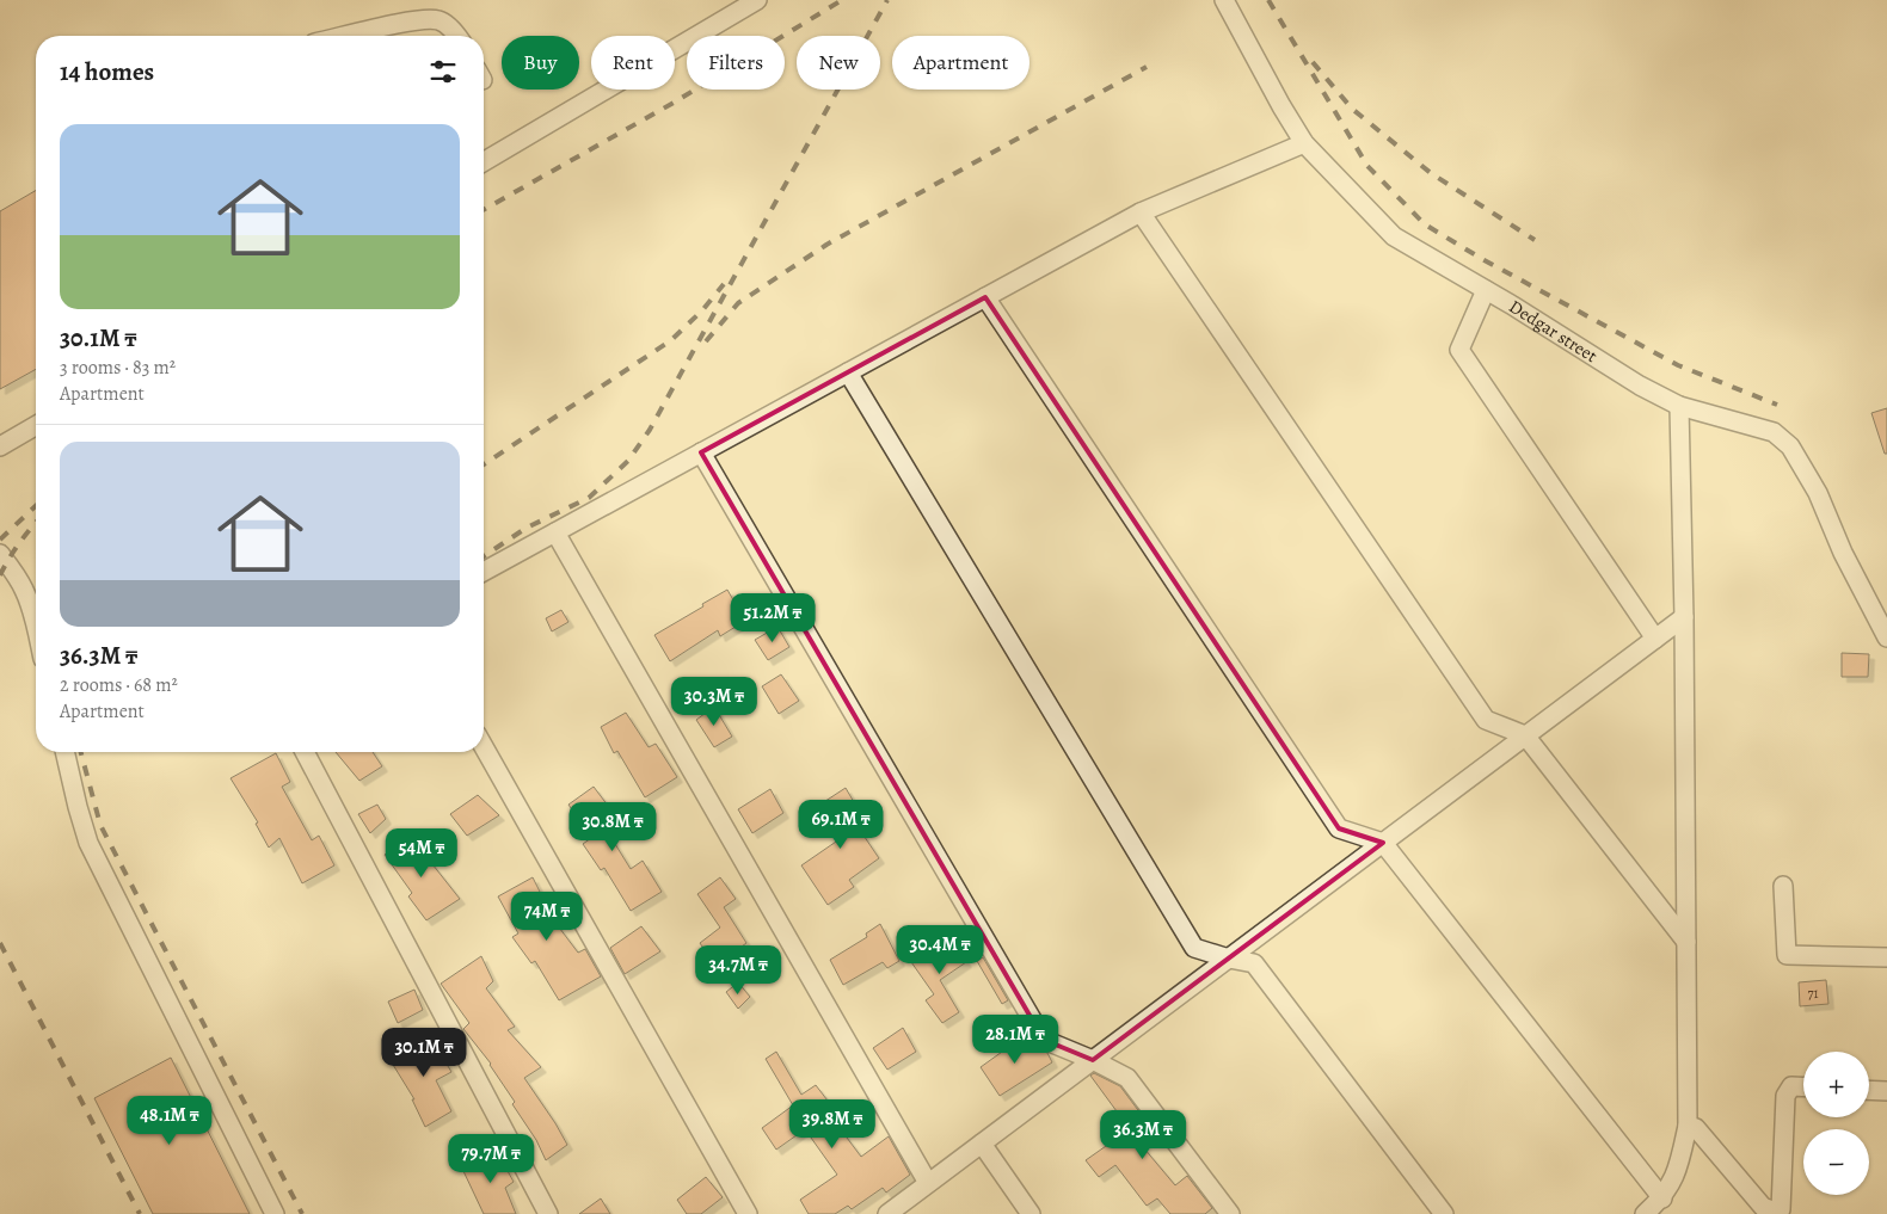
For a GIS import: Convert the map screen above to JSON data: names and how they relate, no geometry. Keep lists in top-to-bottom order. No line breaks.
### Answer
{"streets":{"street":["Dedgar street"]},"house_numbers":["71"],"page":{"chip":["Buy","Rent","Filters","New","Apartment"],"heading":"14 homes","list":[{"name":"30.1M ₸","note":"3 rooms · 83 m² · Apartment"},{"name":"36.3M ₸","note":"2 rooms · 68 m² · Apartment"}],"price":["51.2M ₸","30.3M ₸","69.1M ₸","30.8M ₸","54M ₸","74M ₸","30.4M ₸","34.7M ₸","28.1M ₸","30.1M ₸","48.1M ₸","39.8M ₸","36.3M ₸","79.7M ₸"],"map_buttons":["+","−"]}}
